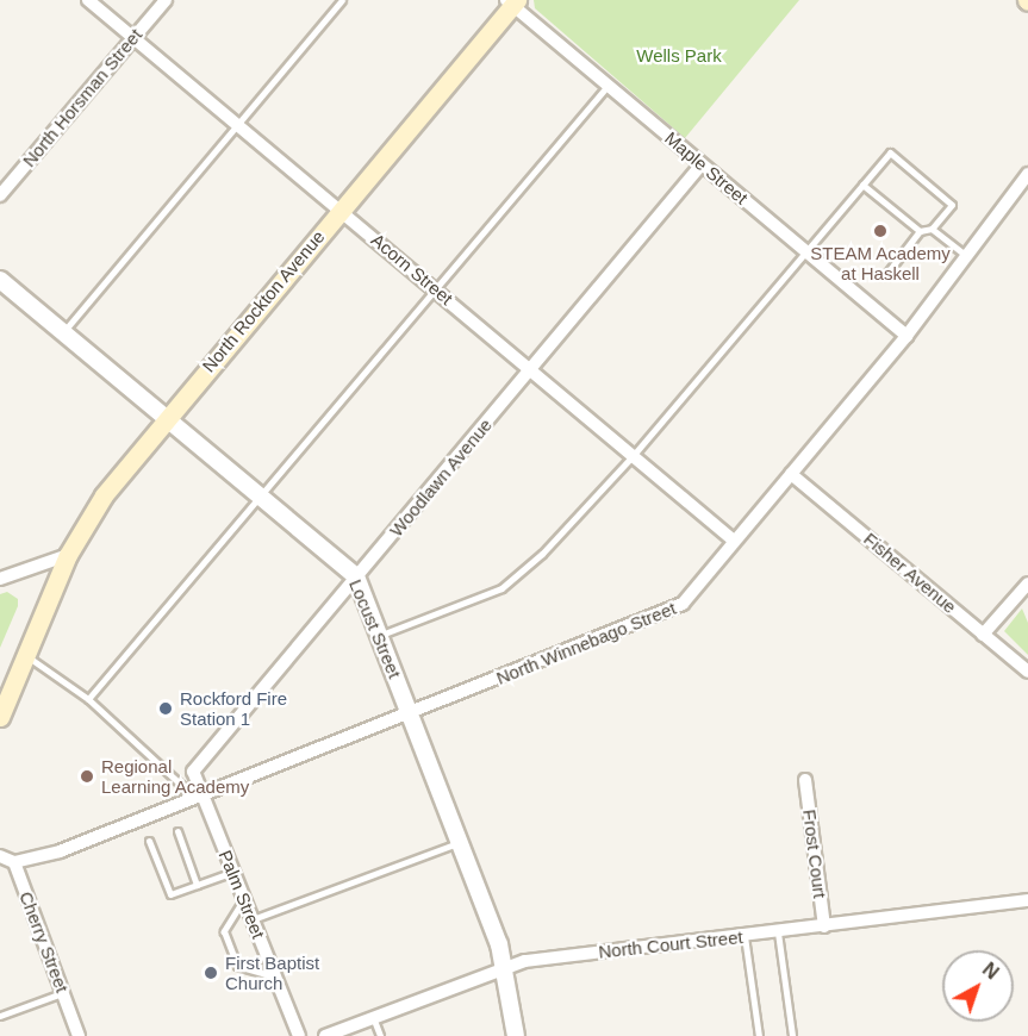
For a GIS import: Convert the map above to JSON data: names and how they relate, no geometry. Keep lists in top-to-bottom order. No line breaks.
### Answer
{"streets":{"main road":["North Rockton Avenue"],"street":["North Horsman Street","Maple Street","Acorn Street","Woodlawn Avenue","Fisher Avenue","Locust Street","North Winnebago Street","Frost Court","Palm Street","Cherry Street","North Court Street"]},"crossings":[["North Horsman Street","Acorn Street"],["Maple Street","North Rockton Avenue"],["Maple Street","Woodlawn Avenue"],["Maple Street","North Winnebago Street"],["Acorn Street","North Rockton Avenue"],["Acorn Street","Woodlawn Avenue"],["Acorn Street","North Winnebago Street"],["North Rockton Avenue","Locust Street"],["Woodlawn Avenue","Locust Street"],["Woodlawn Avenue","North Winnebago Street"],["Woodlawn Avenue","Palm Street"],["Fisher Avenue","North Winnebago Street"],["Locust Street","North Winnebago Street"],["Locust Street","North Court Street"],["North Winnebago Street","Palm Street"],["North Winnebago Street","Cherry Street"],["Frost Court","North Court Street"]],"parks":["Wells Park"],"places":["STEAM Academy at Haskell","Rockford Fire Station 1","Regional Learning Academy","First Baptist Church"],"north":"top right"}
